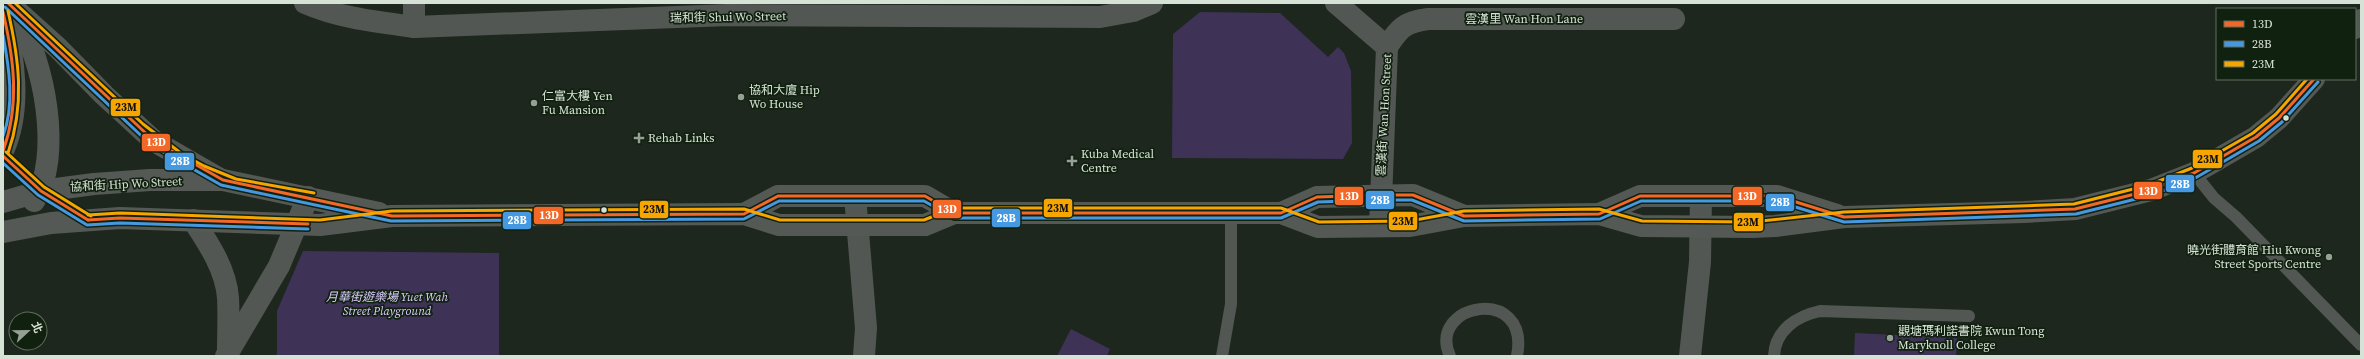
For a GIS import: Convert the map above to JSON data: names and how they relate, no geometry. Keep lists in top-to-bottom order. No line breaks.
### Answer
{"streets":{"main road":["協和街 Hip Wo Street"],"street":["瑞和街 Shui Wo Street","雲漢里 Wan Hon Lane","雲漢街 Wan Hon Street"]},"crossings":[["雲漢里 Wan Hon Lane","雲漢街 Wan Hon Street"],["雲漢街 Wan Hon Street","協和街 Hip Wo Street"]],"parks":["月華街遊樂場 Yuet Wah Street Playground"],"places":{"other":["協和大廈 Hip Wo House","仁富大樓 Yen Fu Mansion","曉光街體育館 Hiu Kwong Street Sports Centre","觀塘瑪利諾書院 Kwun Tong Maryknoll College"],"health":["Rehab Links","Kuba Medical Centre"]},"lines":["transit line 13D","transit line 23M","transit line 28B"],"legend":["13D","28B","23M"],"north":"right"}
